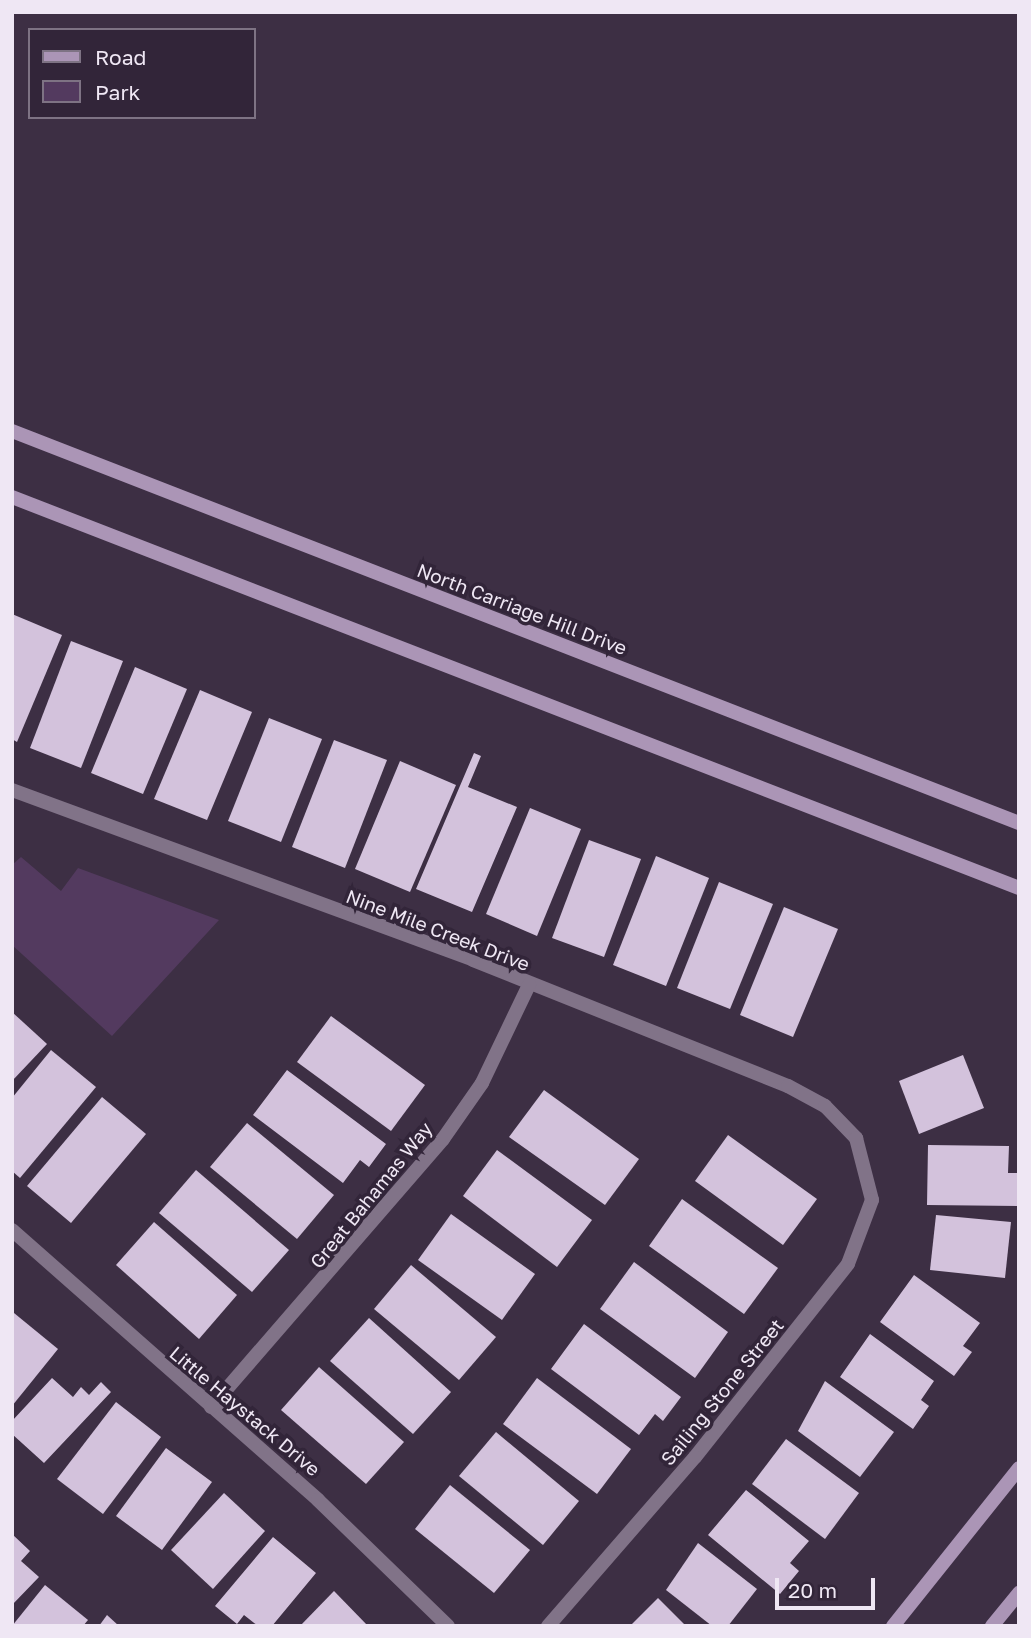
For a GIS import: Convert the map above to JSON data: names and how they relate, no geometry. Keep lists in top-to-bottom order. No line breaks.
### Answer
{"streets":{"street":["North Carriage Hill Drive","Nine Mile Creek Drive","Great Bahamas Way","Sailing Stone Street","Little Haystack Drive"]},"crossings":[["Nine Mile Creek Drive","Great Bahamas Way"],["Nine Mile Creek Drive","Sailing Stone Street"],["Great Bahamas Way","Little Haystack Drive"]],"legend":["Road","Park"],"scale_bar":"20 m"}
